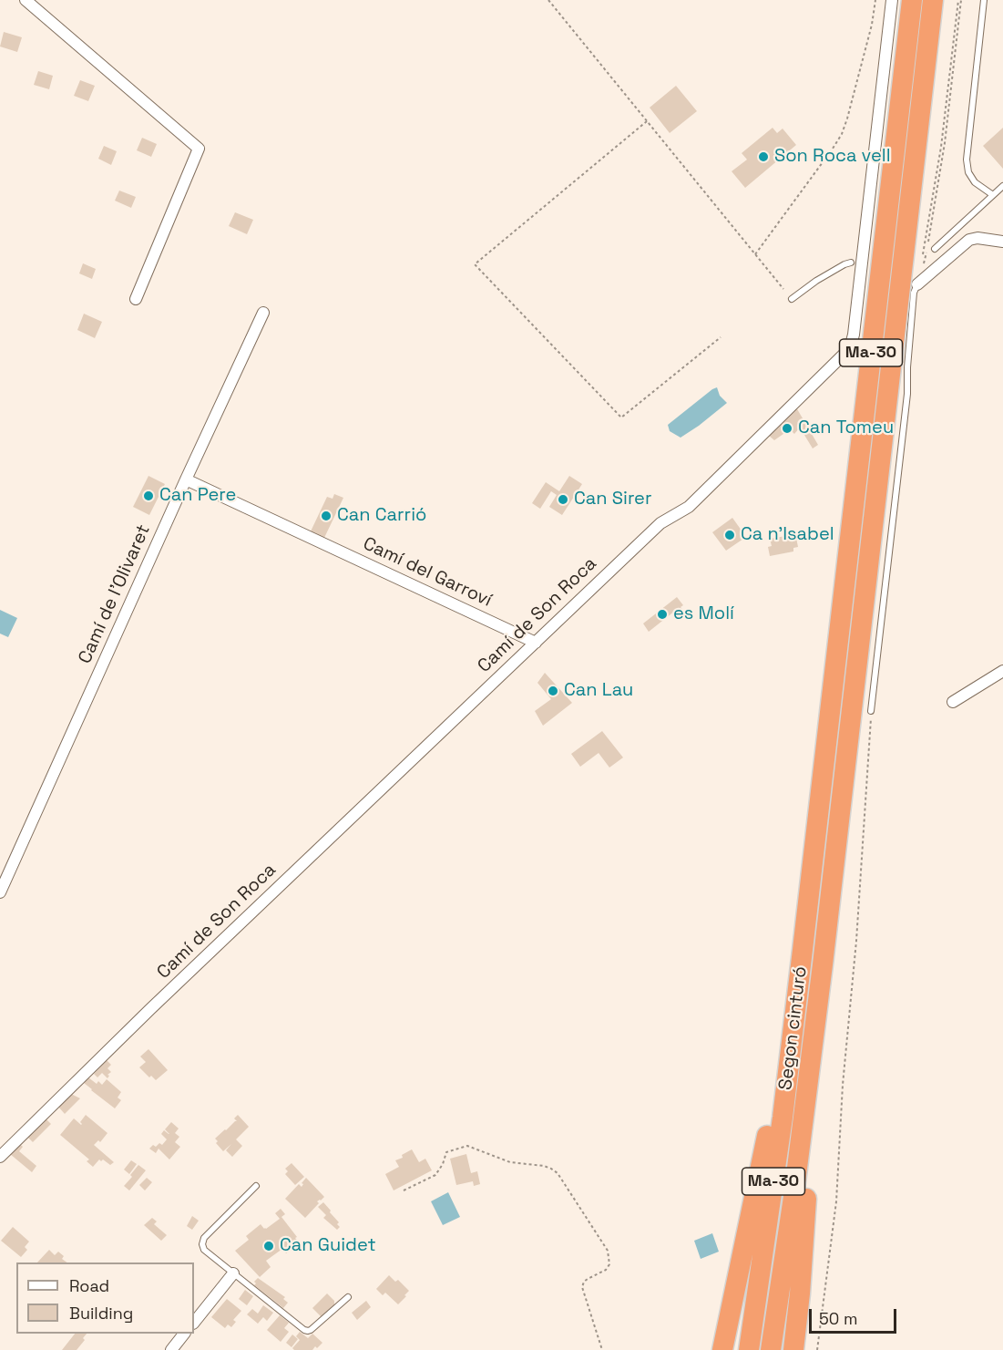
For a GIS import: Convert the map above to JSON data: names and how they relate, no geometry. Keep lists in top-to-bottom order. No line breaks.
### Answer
{"streets":{"highway":["Ma-30","Segon cinturó"],"street":["Camí del Garroví","Camí de l'Olivaret","Camí de Son Roca"]},"crossings":[["Camí del Garroví","Camí de l'Olivaret"],["Camí del Garroví","Camí de Son Roca"]],"places":["Son Roca vell","Can Tomeu","Can Pere","Can Sirer","Can Carrió","Ca n'Isabel","es Molí","Can Lau","Can Guidet"],"legend":["Road","Building"],"scale_bar":"50 m"}
